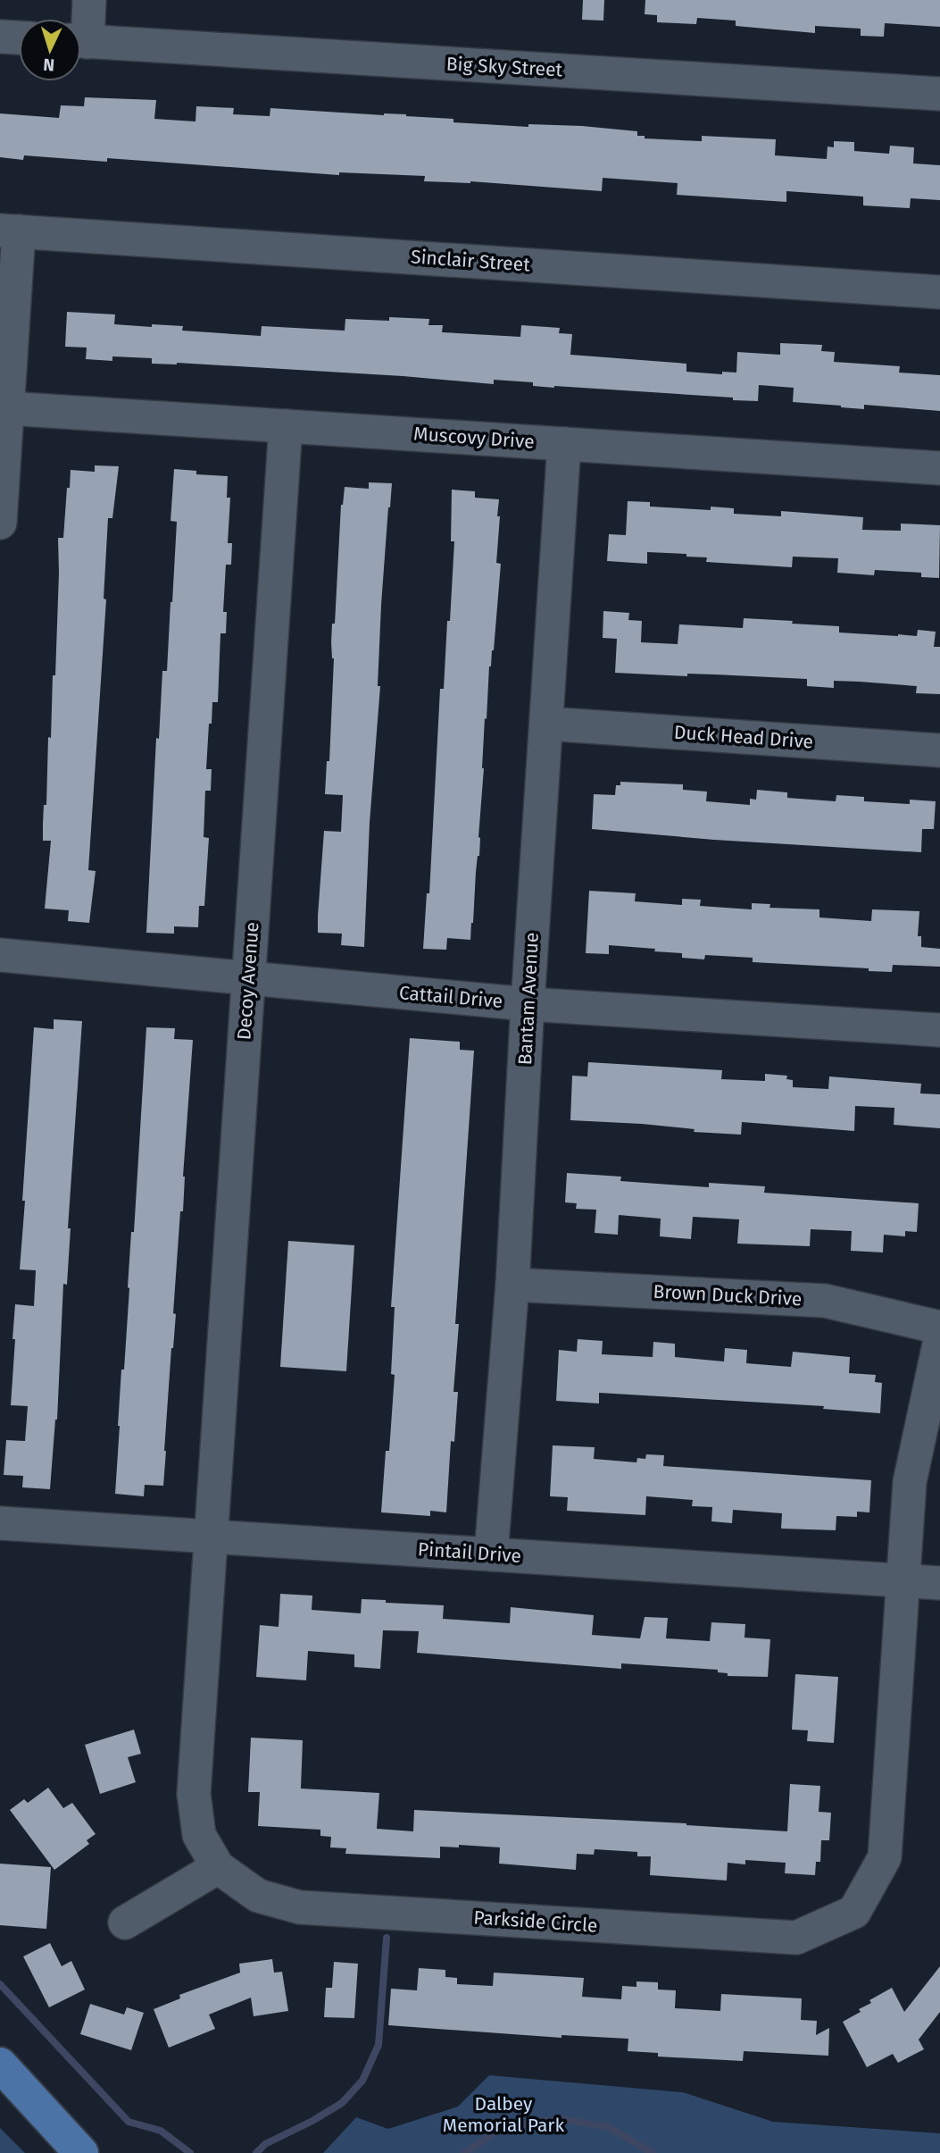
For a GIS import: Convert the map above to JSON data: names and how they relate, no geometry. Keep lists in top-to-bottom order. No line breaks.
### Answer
{"streets":{"street":["Big Sky Street","Sinclair Street","Muscovy Drive","Duck Head Drive","Decoy Avenue","Cattail Drive","Bantam Avenue","Brown Duck Drive","Pintail Drive","Parkside Circle"]},"crossings":[["Muscovy Drive","Decoy Avenue"],["Muscovy Drive","Bantam Avenue"],["Duck Head Drive","Bantam Avenue"],["Decoy Avenue","Cattail Drive"],["Decoy Avenue","Pintail Drive"],["Decoy Avenue","Parkside Circle"],["Cattail Drive","Bantam Avenue"],["Bantam Avenue","Brown Duck Drive"],["Bantam Avenue","Pintail Drive"],["Pintail Drive","Parkside Circle"]],"parks":["Dalbey Memorial Park"],"north":"bottom"}
